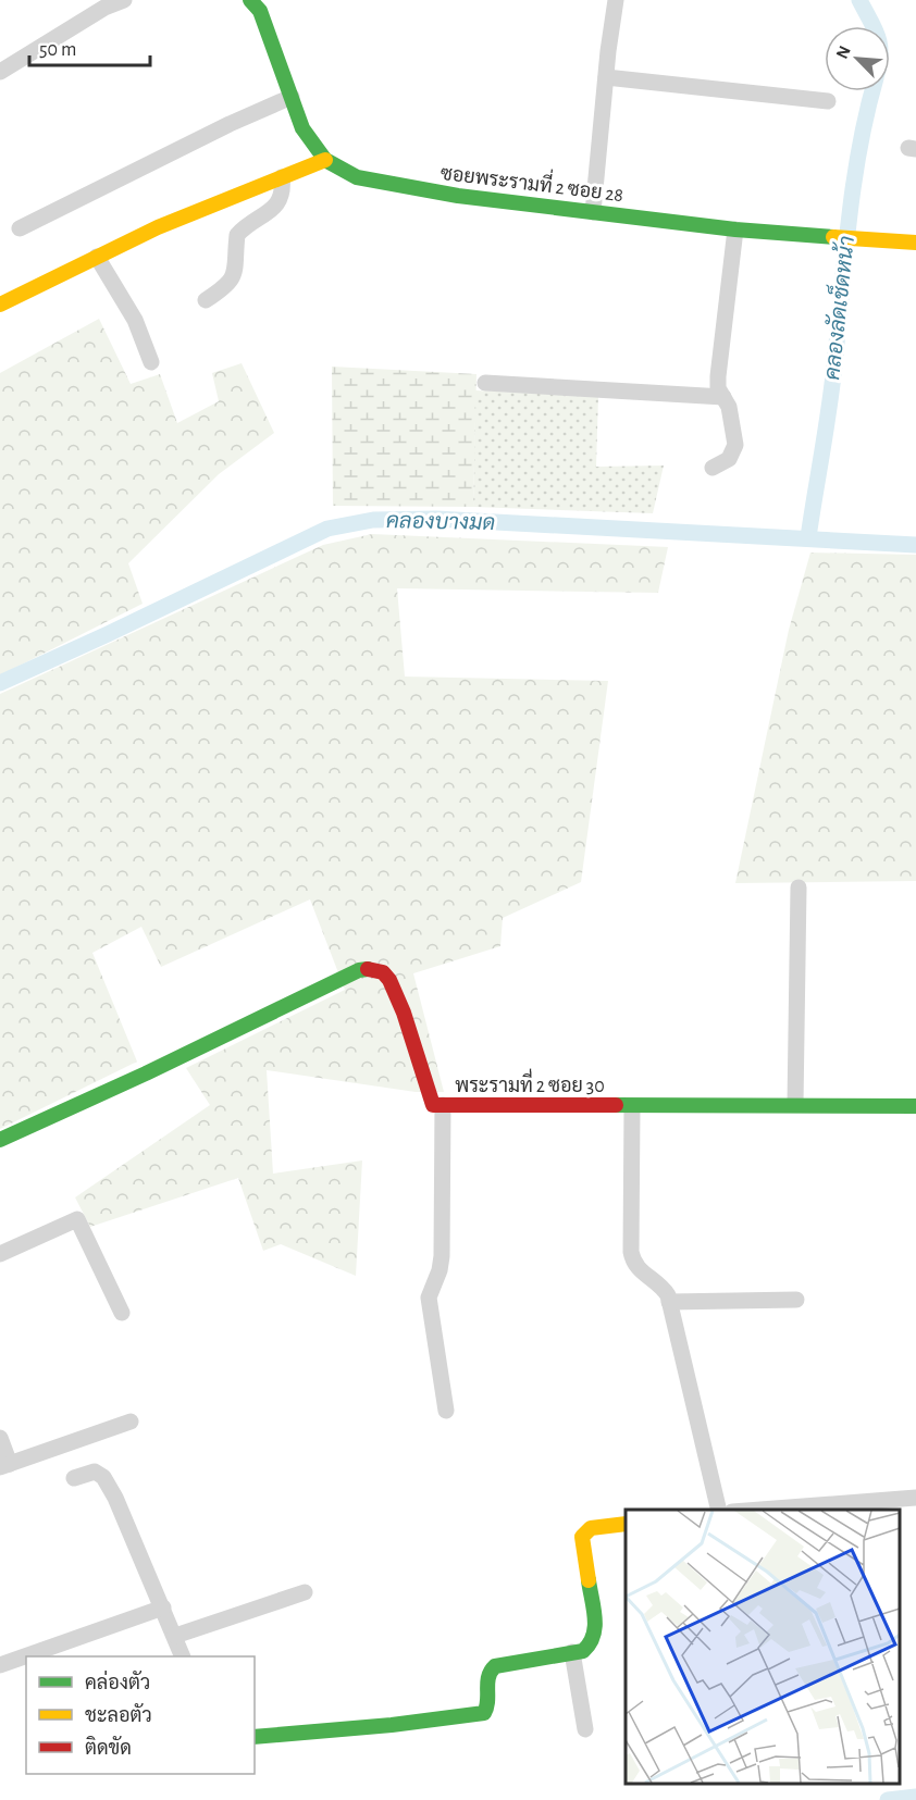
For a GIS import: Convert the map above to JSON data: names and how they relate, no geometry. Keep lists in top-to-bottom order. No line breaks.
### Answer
{"streets":{"street":["ซอยพระรามที่ 2 ซอย 28","พระรามที่ 2 ซอย 30"]},"water":["คลองลัดเช็ดหน้า","คลองบางมด"],"legend":["คล่องตัว","ชะลอตัว","ติดขัด"],"scale_bar":"50 m","north":"top left"}
